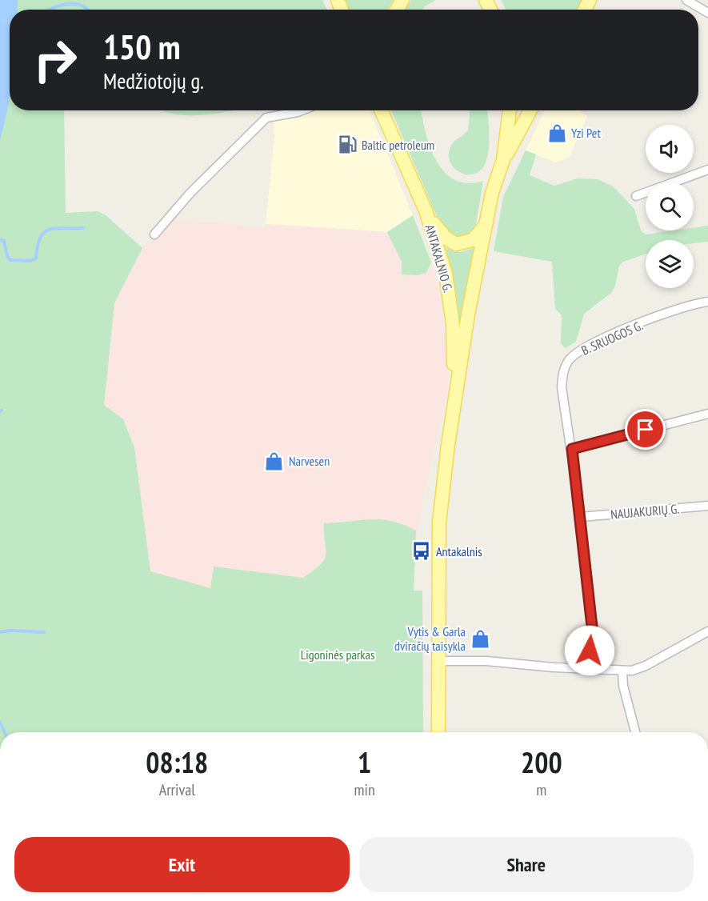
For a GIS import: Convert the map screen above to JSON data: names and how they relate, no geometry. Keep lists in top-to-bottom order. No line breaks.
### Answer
{"streets":{"main road":["ANTAKALNIO G."],"street":["B. SRUOGOS G.","NAUJAKURIŲ G."]},"crossings":[["B. SRUOGOS G.","NAUJAKURIŲ G."]],"parks":["Ligoninės parkas"],"places":{"shop":["Yzi Pet","Narvesen","Vytis & Garla dviračių taisykla"],"fuel station":["Baltic petroleum"],"bus stop":["Antakalnis"]},"page":{"turn":["150 m","Medžiotojų g."],"eta":["08:18","Arrival","1","min","200","m"],"buttons":["Exit","Share"]}}
